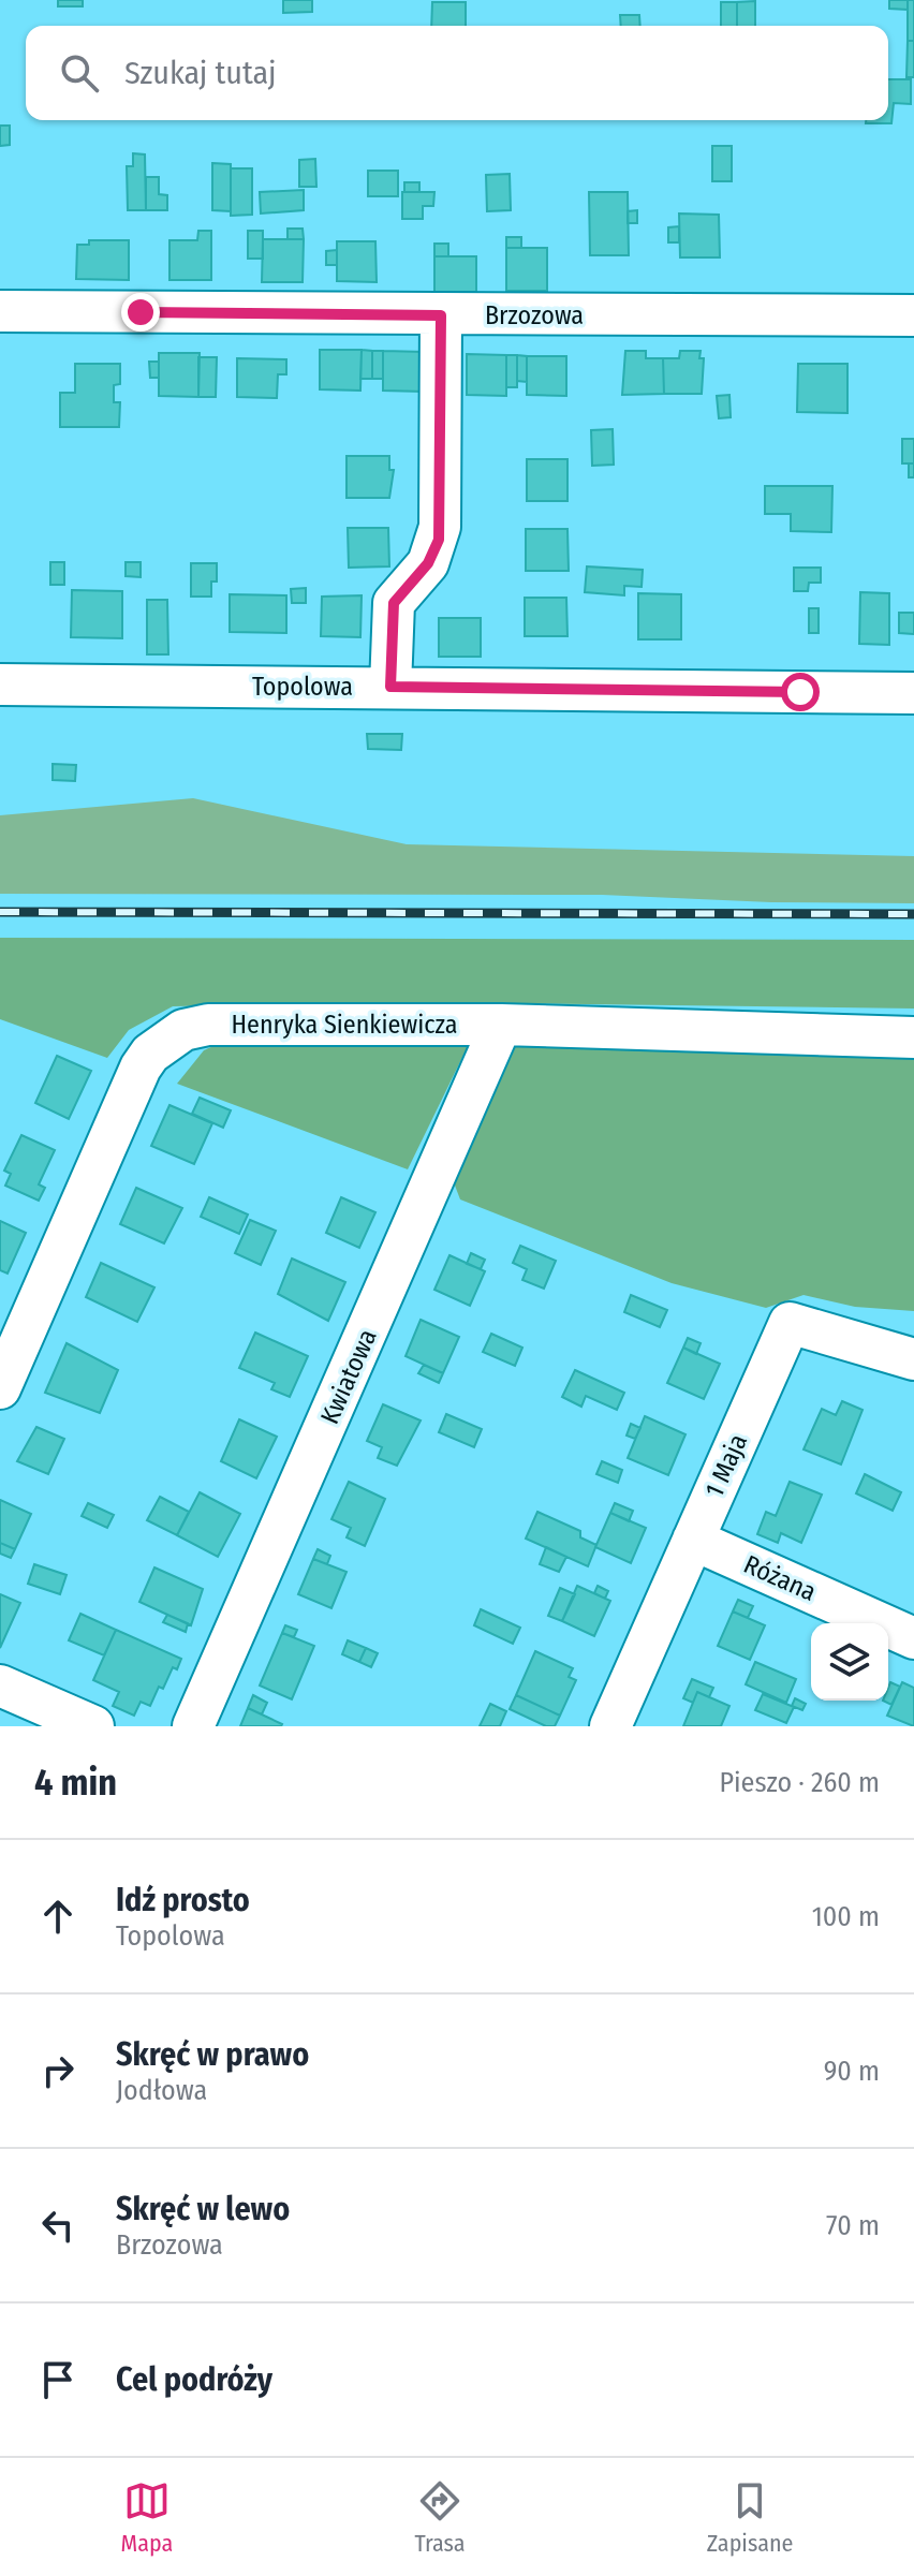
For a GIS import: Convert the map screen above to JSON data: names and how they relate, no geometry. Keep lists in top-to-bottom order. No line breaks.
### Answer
{"streets":{"street":["Brzozowa","Topolowa","Henryka Sienkiewicza","Kwiatowa","1 Maja","Różana"]},"crossings":[["Henryka Sienkiewicza","Kwiatowa"],["1 Maja","Różana"]],"page":{"search":"Szukaj tutaj","heading":["4 min","Pieszo · 260 m"],"list":[["Idź prosto","Topolowa","100 m"],["Skręć w prawo","Jodłowa","90 m"],["Skręć w lewo","Brzozowa","70 m"],"Cel podróży"],"nav":["Mapa","Trasa","Zapisane"]}}
